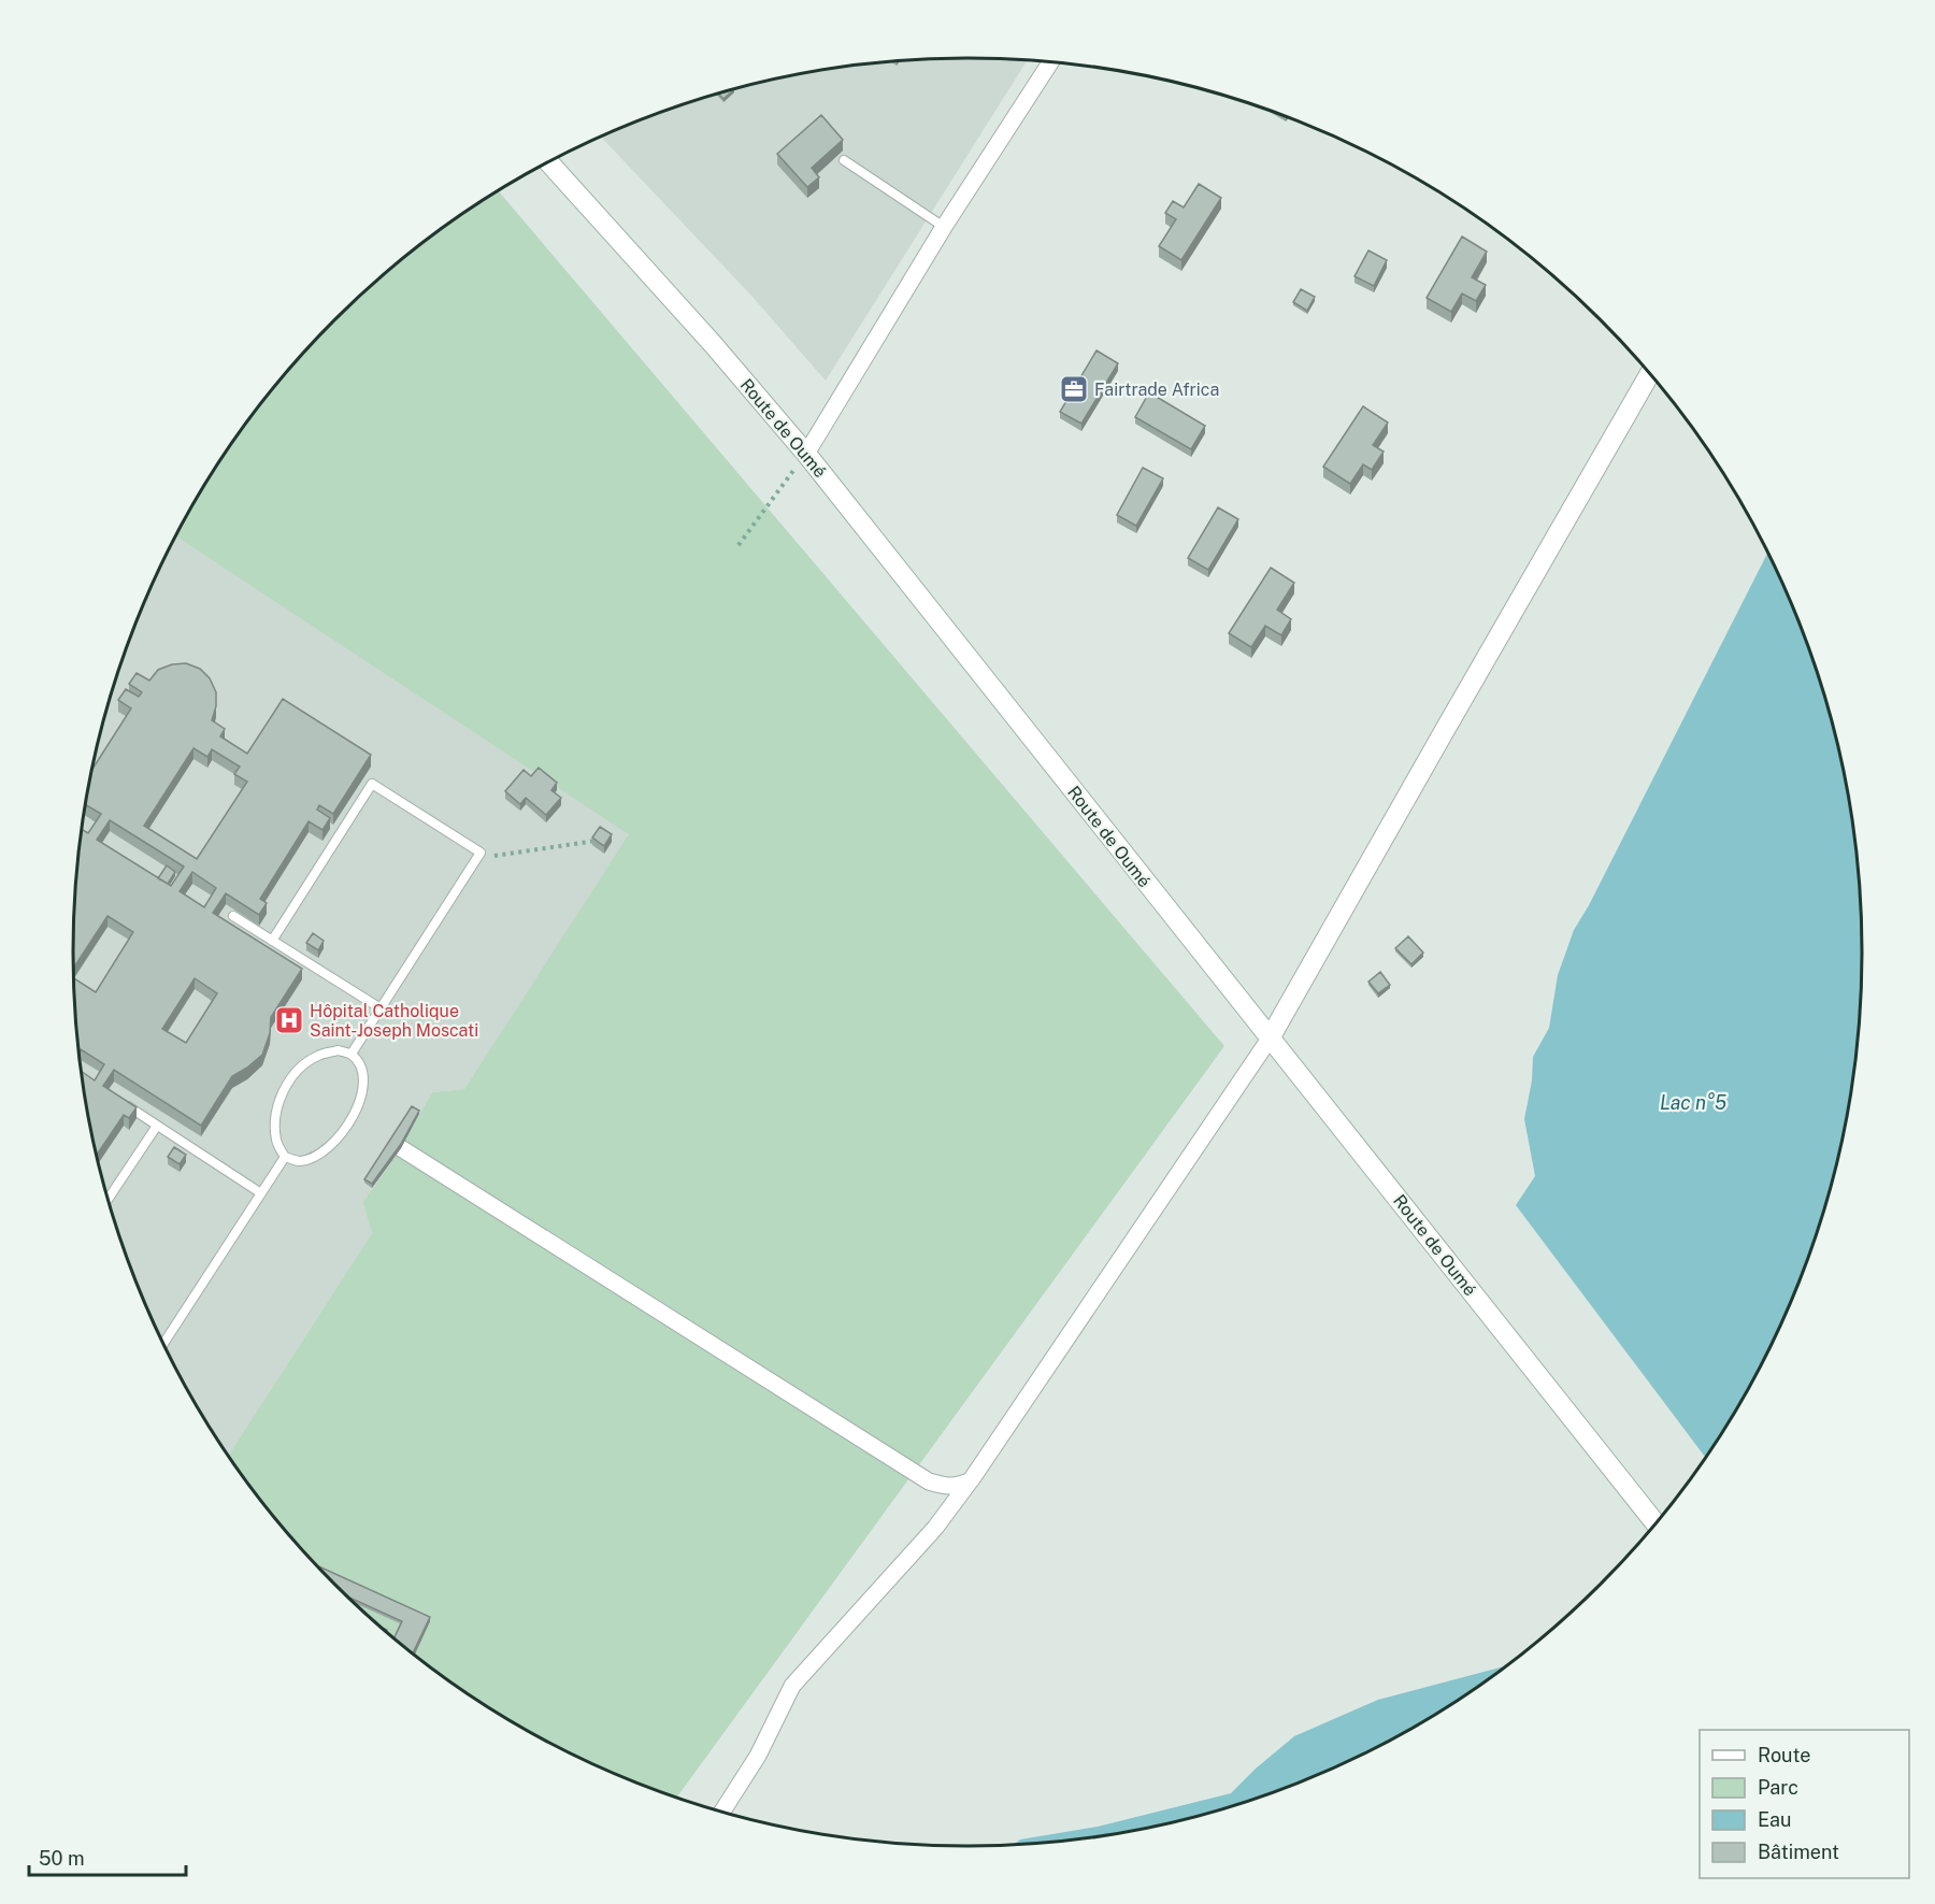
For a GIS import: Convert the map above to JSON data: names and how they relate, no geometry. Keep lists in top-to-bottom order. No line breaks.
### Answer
{"streets":{"main road":["Route de Oumé"]},"water":["Lac n°5"],"places":{"office":["Fairtrade Africa"],"hospital":["Hôpital Catholique Saint-Joseph Moscati"]},"legend":["Route","Parc","Eau","Bâtiment"],"scale_bar":"50 m"}
